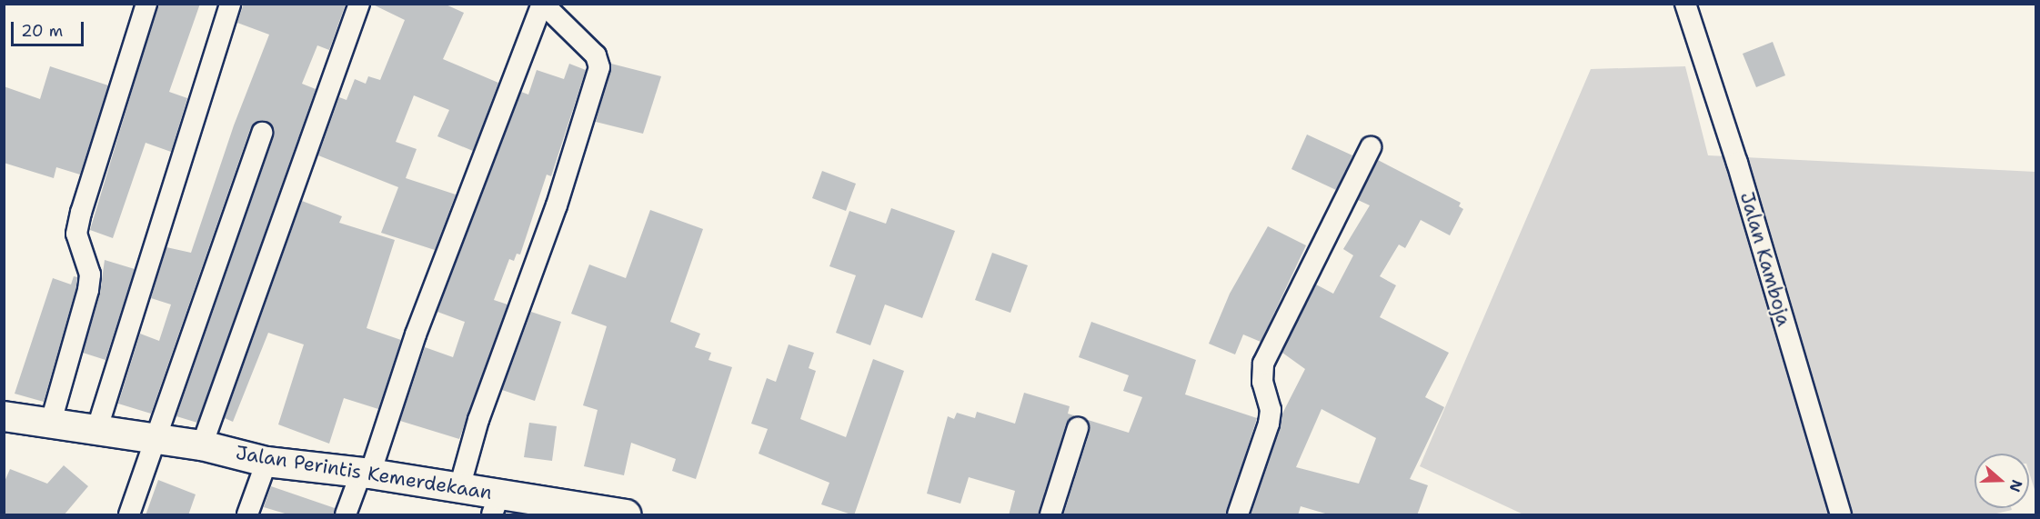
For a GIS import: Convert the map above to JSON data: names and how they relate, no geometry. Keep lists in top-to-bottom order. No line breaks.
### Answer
{"streets":{"street":["Jalan Kamboja","Jalan Perintis Kemerdekaan"]},"scale_bar":"20 m","north":"right"}
